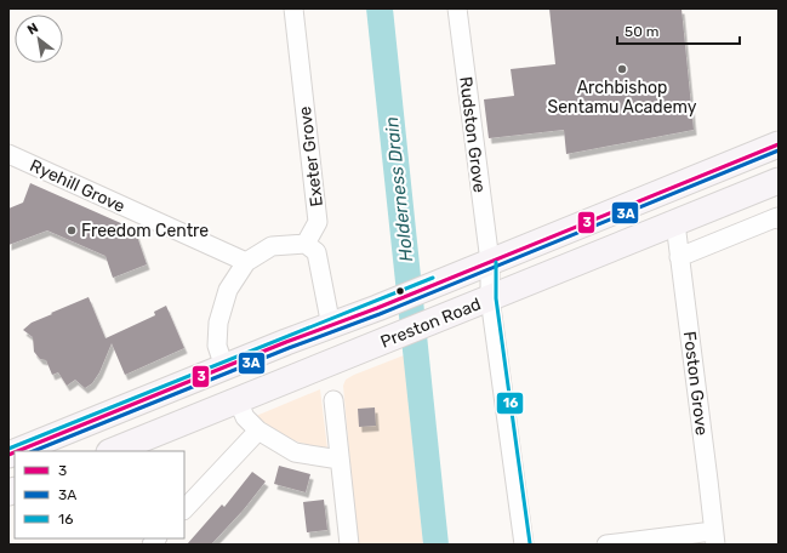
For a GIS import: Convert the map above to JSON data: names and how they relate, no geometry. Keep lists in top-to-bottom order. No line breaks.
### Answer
{"streets":{"street":["Rudston Grove","Exeter Grove","Ryehill Grove","Preston Road","Foston Grove"]},"crossings":[["Rudston Grove","Preston Road"],["Preston Road","Foston Grove"]],"water":["Holderness Drain"],"places":["Archbishop Sentamu Academy","Freedom Centre"],"lines":["transit line 3","transit line 3A","transit line 16"],"legend":["3","3A","16"],"scale_bar":"50 m","north":"top left"}
